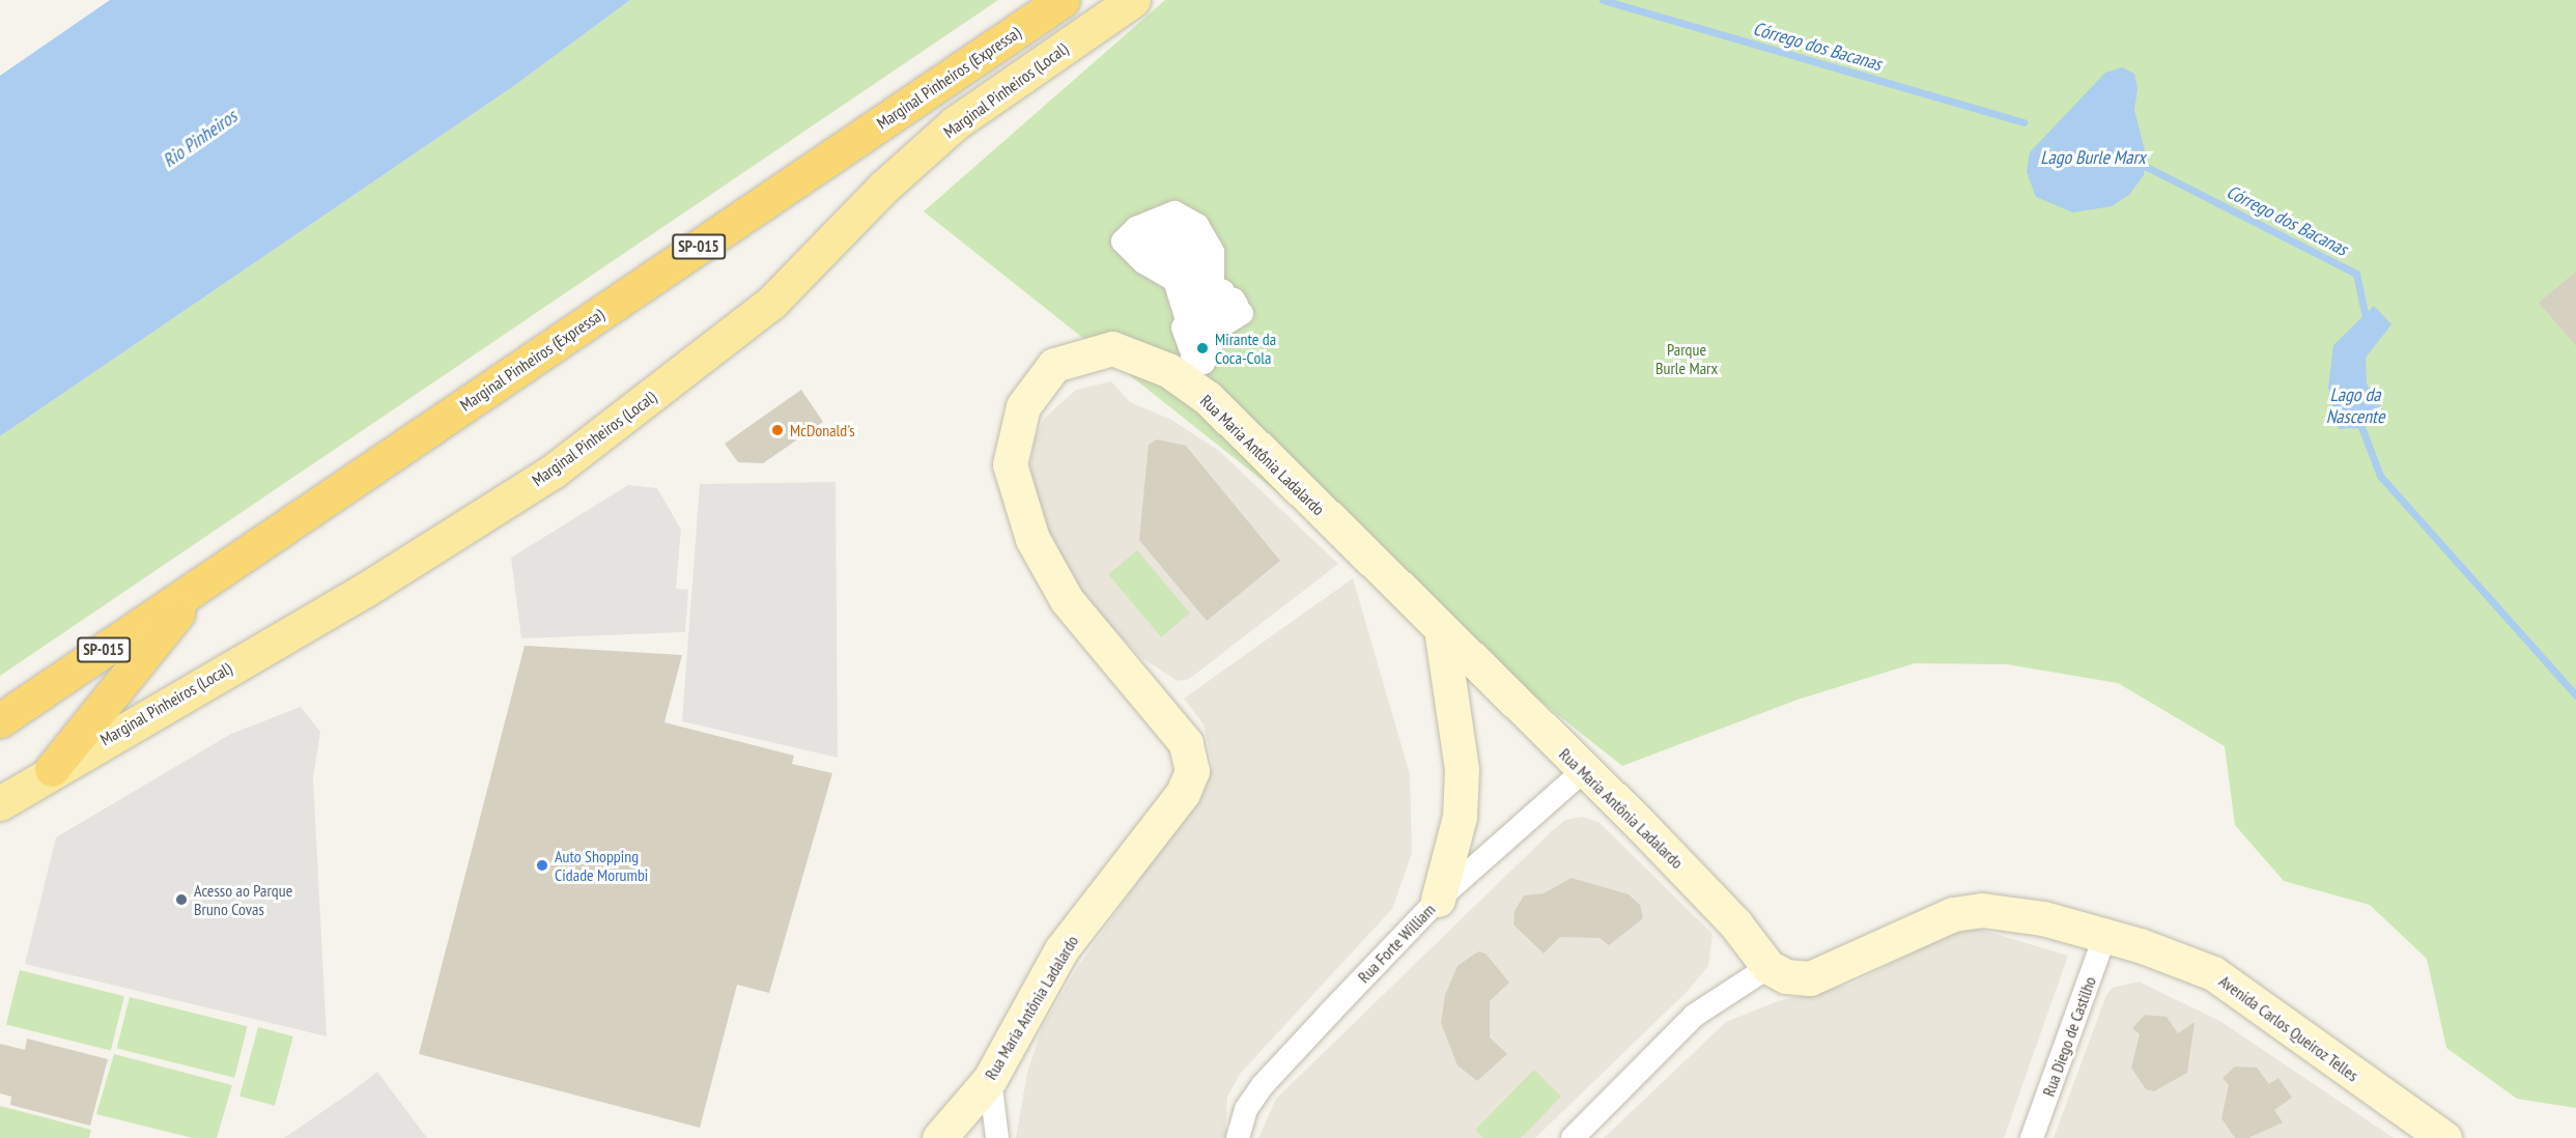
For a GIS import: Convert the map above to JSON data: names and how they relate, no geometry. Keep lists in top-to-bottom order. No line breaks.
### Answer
{"streets":{"highway":["Marginal Pinheiros (Expressa)","SP-015"],"main road":["Marginal Pinheiros (Local)"],"street":["Rua Maria Antônia Ladalardo","Rua Forte William","Avenida Carlos Queiroz Telles","Rua Diego de Castilho"]},"crossings":[["Rua Maria Antônia Ladalardo","Rua Forte William"],["Rua Maria Antônia Ladalardo","Avenida Carlos Queiroz Telles"],["Avenida Carlos Queiroz Telles","Rua Diego de Castilho"]],"water":["Córrego dos Bacanas","Rio Pinheiros","Lago Burle Marx","Lago da Nascente"],"parks":["Parque Burle Marx"],"places":["Mirante da Coca-Cola","McDonald's","Auto Shopping Cidade Morumbi","Acesso ao Parque Bruno Covas"]}
